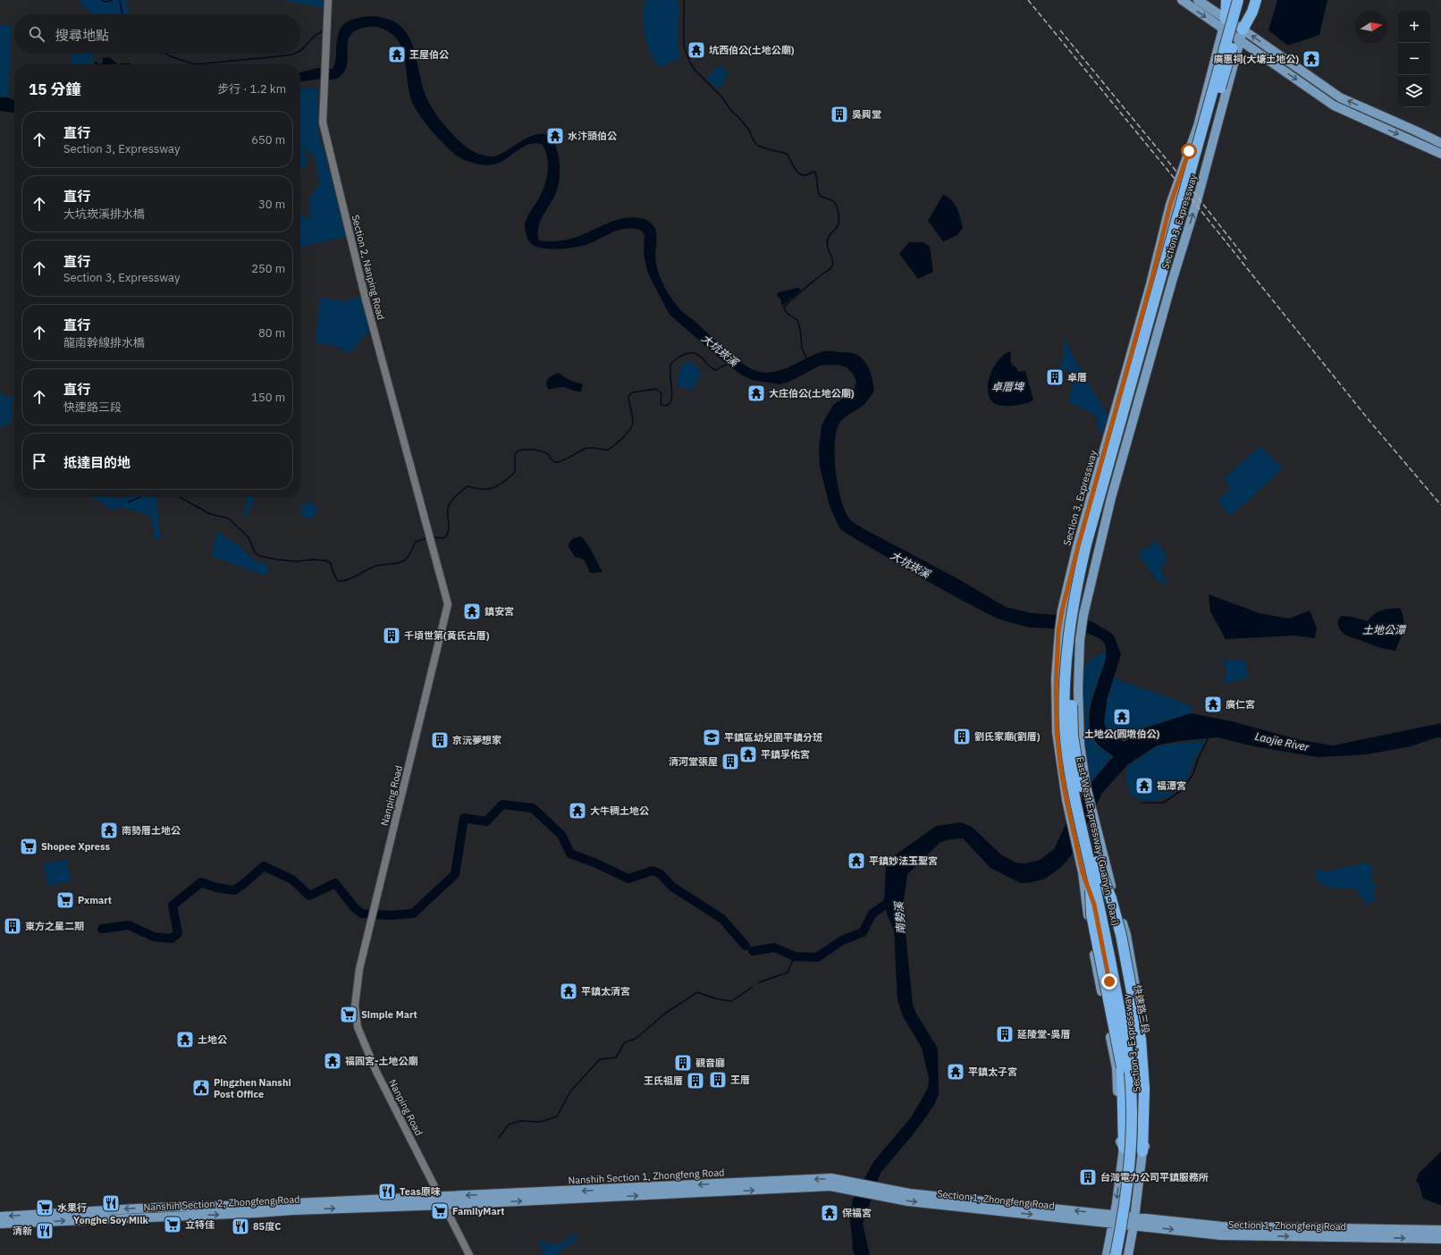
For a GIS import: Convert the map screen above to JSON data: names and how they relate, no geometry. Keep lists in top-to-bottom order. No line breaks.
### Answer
{"streets":{"highway":["East-West Expressway (Guanyin - Daxi)"],"main road":["Section 3, Expressway","Nanshih Section 1, Zhongfeng Road","Section 1, Zhongfeng Road","Nanshih Section 2, Zhongfeng Road"],"street":["Section 2, Nanping Road","Nanping Road"]},"crossings":[["Section 3, Expressway","Section 1, Zhongfeng Road"],["Section 2, Nanping Road","Nanping Road"],["Nanping Road","Nanshih Section 1, Zhongfeng Road"],["Nanping Road","Nanshih Section 2, Zhongfeng Road"],["Nanshih Section 1, Zhongfeng Road","Section 1, Zhongfeng Road"],["Nanshih Section 1, Zhongfeng Road","Nanshih Section 2, Zhongfeng Road"]],"water":["大坑崁溪","卓厝埤","土地公潭","Laojie River","南勢溪"],"places":{"temple":["坑西伯公(土地公廟)","王屋伯公","廣惠祠(大塘土地公)","水汴頭伯公","大庄伯公(土地公廟)","鎮安宮","廣仁宮","土地公(圓墩伯公)","平鎮孚佑宮","福潭宮","大牛稠土地公","南勢厝土地公","平鎮妙法玉聖宮","平鎮太清宮","土地公","福圓宮-土地公廟","平鎮太子宮","保福宮"],"building":["吳興堂","卓厝","千頃世第(黃氏古厝)","劉氏家廟(劉厝)","京沅夢想家","清河堂張屋","東方之星二期","延陵堂-吳厝","觀音廳","王厝","王氏祖厝","台灣電力公司平鎮服務所"],"school or university":["平鎮區幼兒園平鎮分班"],"supermarket":["Shopee Xpress","Pxmart","Simple Mart","水果行","FamilyMart","立特佳"],"public building":["Pingzhen Nanshi Post Office"],"restaurant":["Teas原味","Yonghe Soy Milk","85度C","清新"]},"north":"right","page":{"map_buttons":["+","−"],"search":"搜尋地點","heading":["15 分鐘","步行 · 1.2 km"],"list":[["直行","Section 3, Expressway","650 m"],["直行","大坑崁溪排水橋","30 m"],["直行","Section 3, Expressway","250 m"],["直行","龍南幹線排水橋","80 m"],["直行","快速路三段","150 m"],"抵達目的地"]}}
